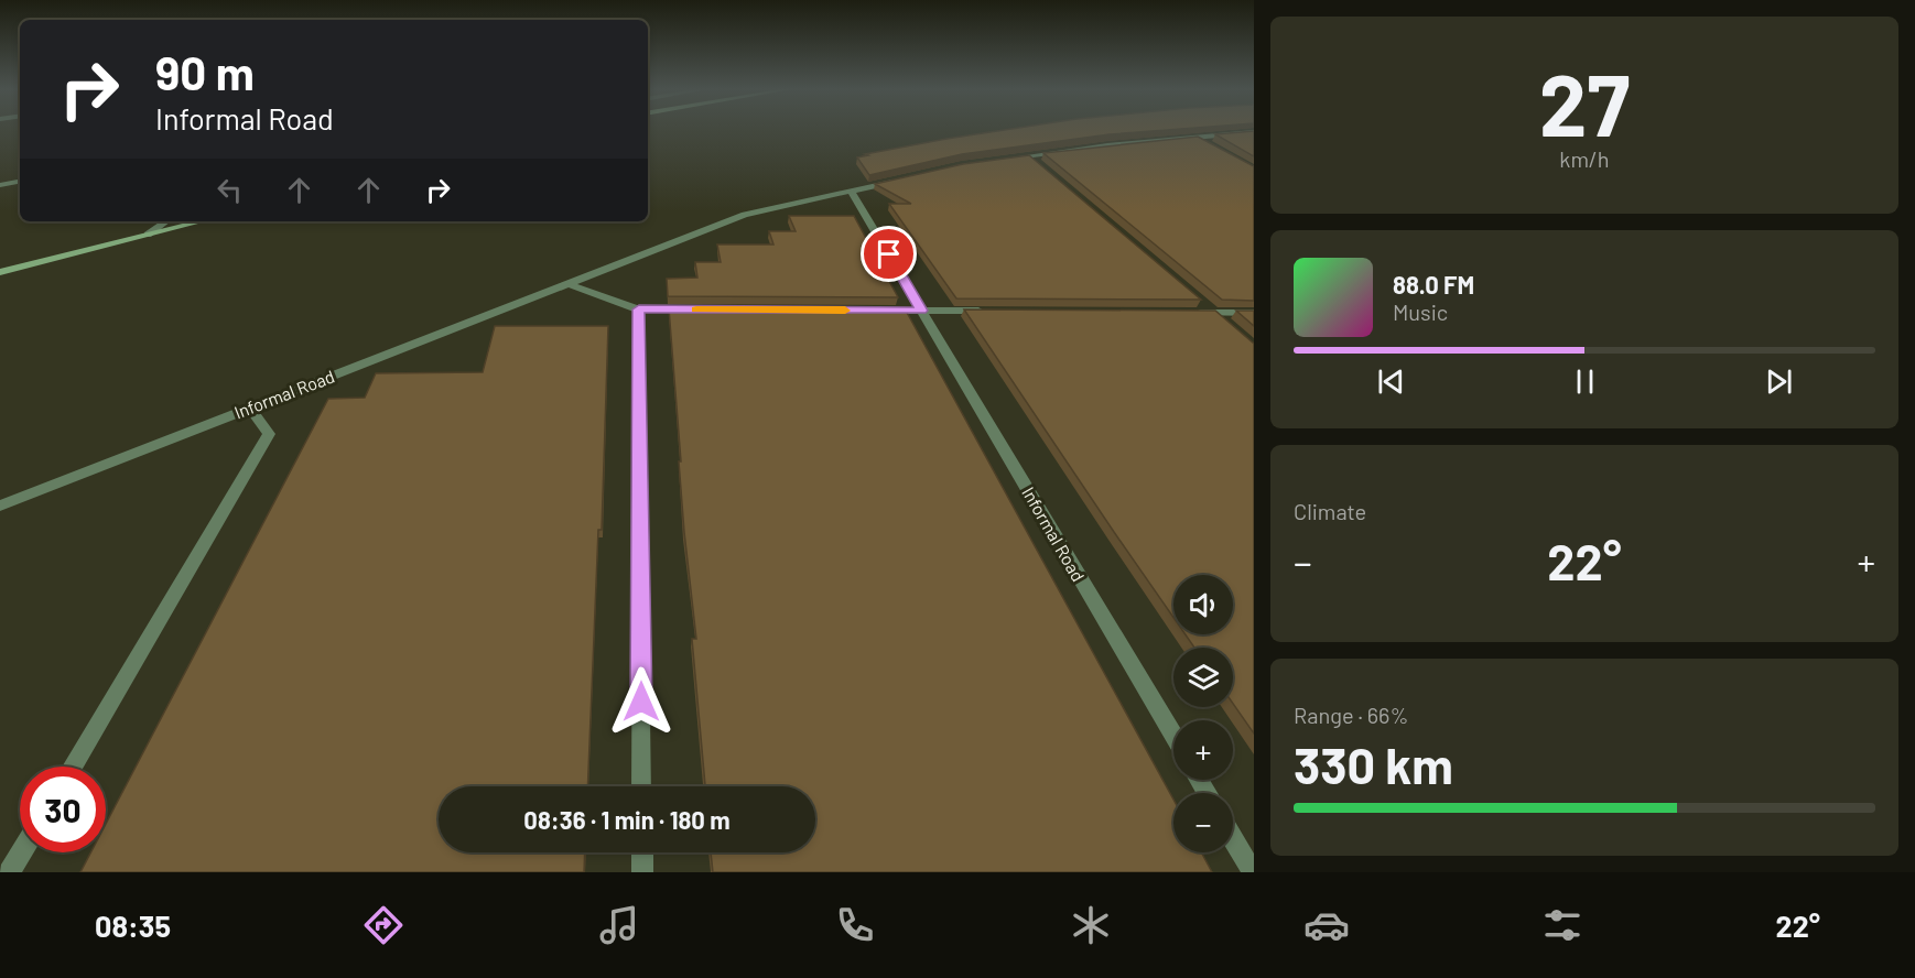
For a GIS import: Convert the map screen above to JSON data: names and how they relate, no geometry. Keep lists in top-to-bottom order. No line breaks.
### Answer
{"streets":{"street":["Informal Road"]},"page":{"tile":[["27","km/h"],"Climate",["Range · 66%","330 km"]],"turn":["90 m","Informal Road"],"song":["88.0 FM","Music"],"heat":["−","22°","+"],"map_buttons":["+","−"],"limit":"30","trip":"08:36 · 1 min · 180 m","tabs":["08:35","22°"]}}
